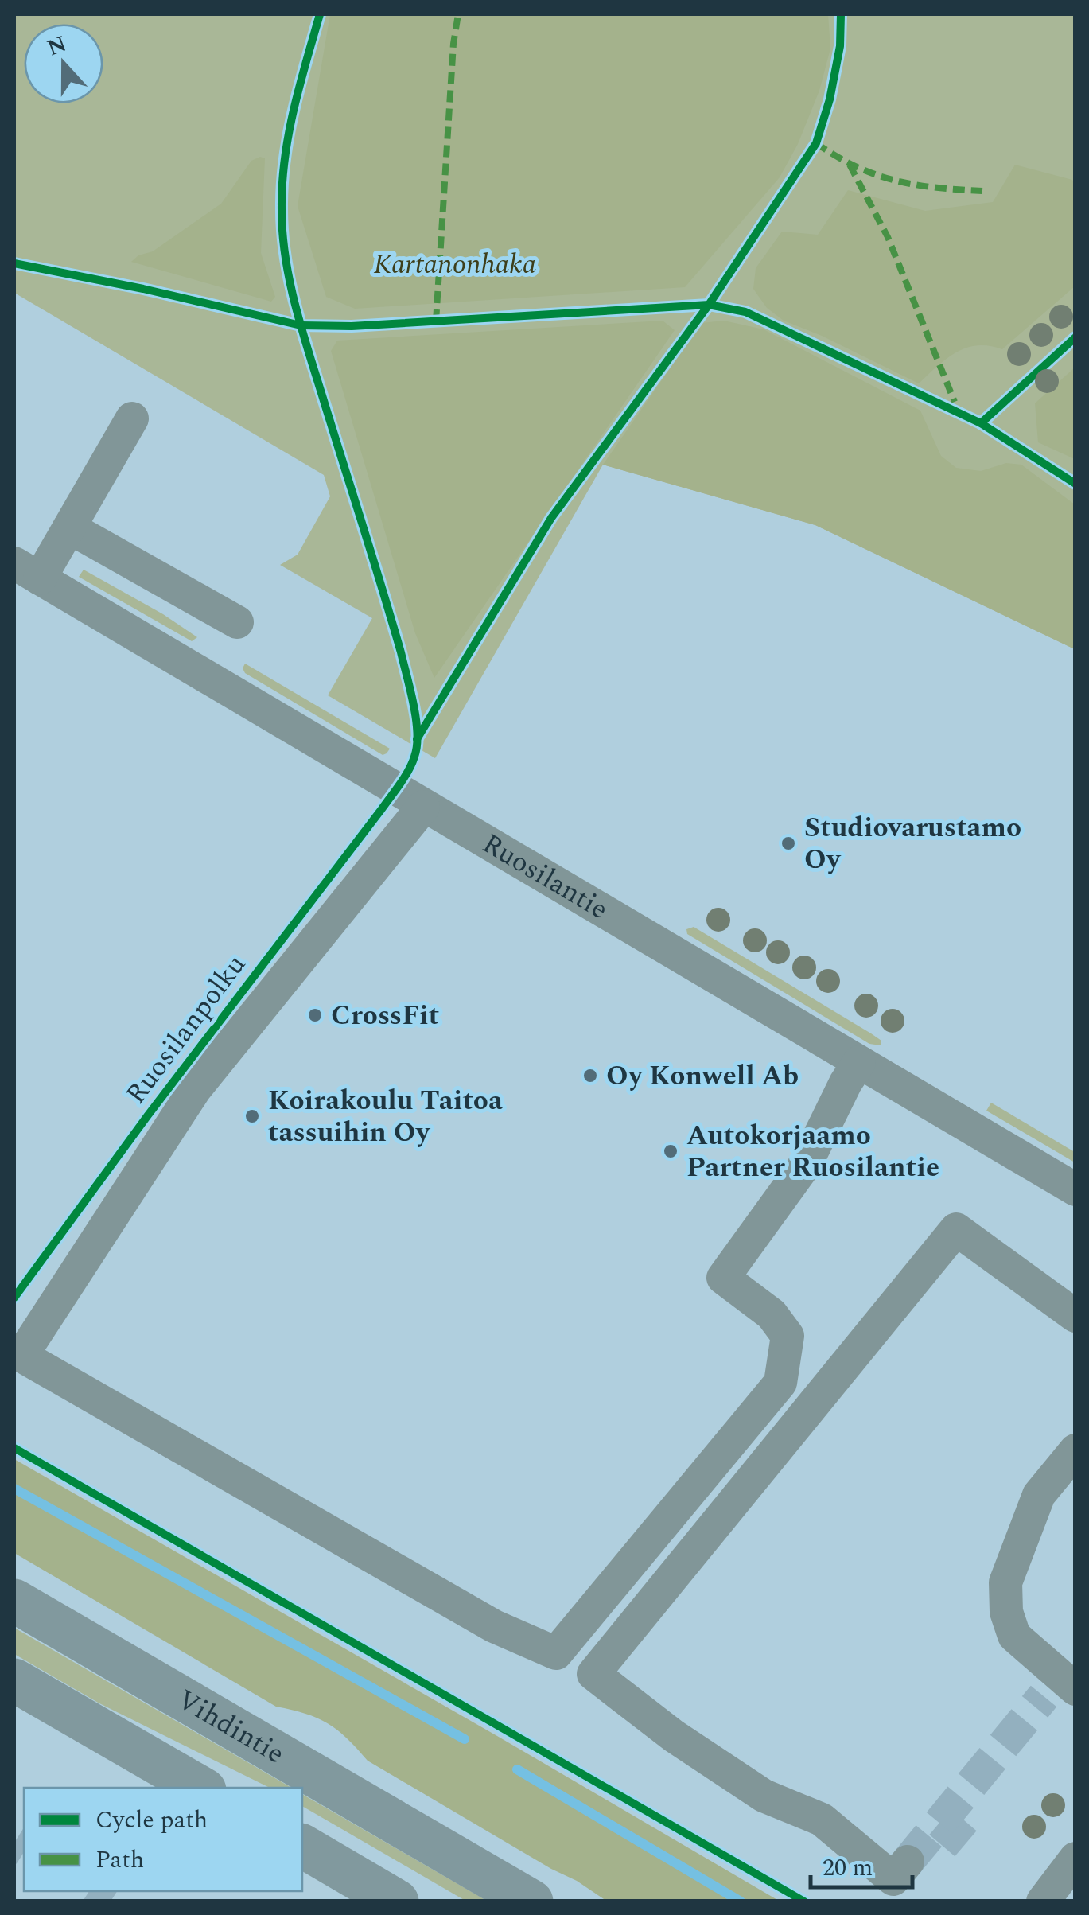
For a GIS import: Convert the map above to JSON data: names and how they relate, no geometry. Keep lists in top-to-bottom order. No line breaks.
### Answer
{"streets":{"main road":["Vihdintie"],"street":["Ruosilantie"],"cycle path":["Ruosilanpolku"]},"parks":["Kartanonhaka"],"places":["Studiovarustamo Oy","CrossFit","Oy Konwell Ab","Koirakoulu Taitoa tassuihin Oy","Autokorjaamo Partner Ruosilantie"],"legend":["Cycle path","Path"],"scale_bar":"20 m","north":"top"}
